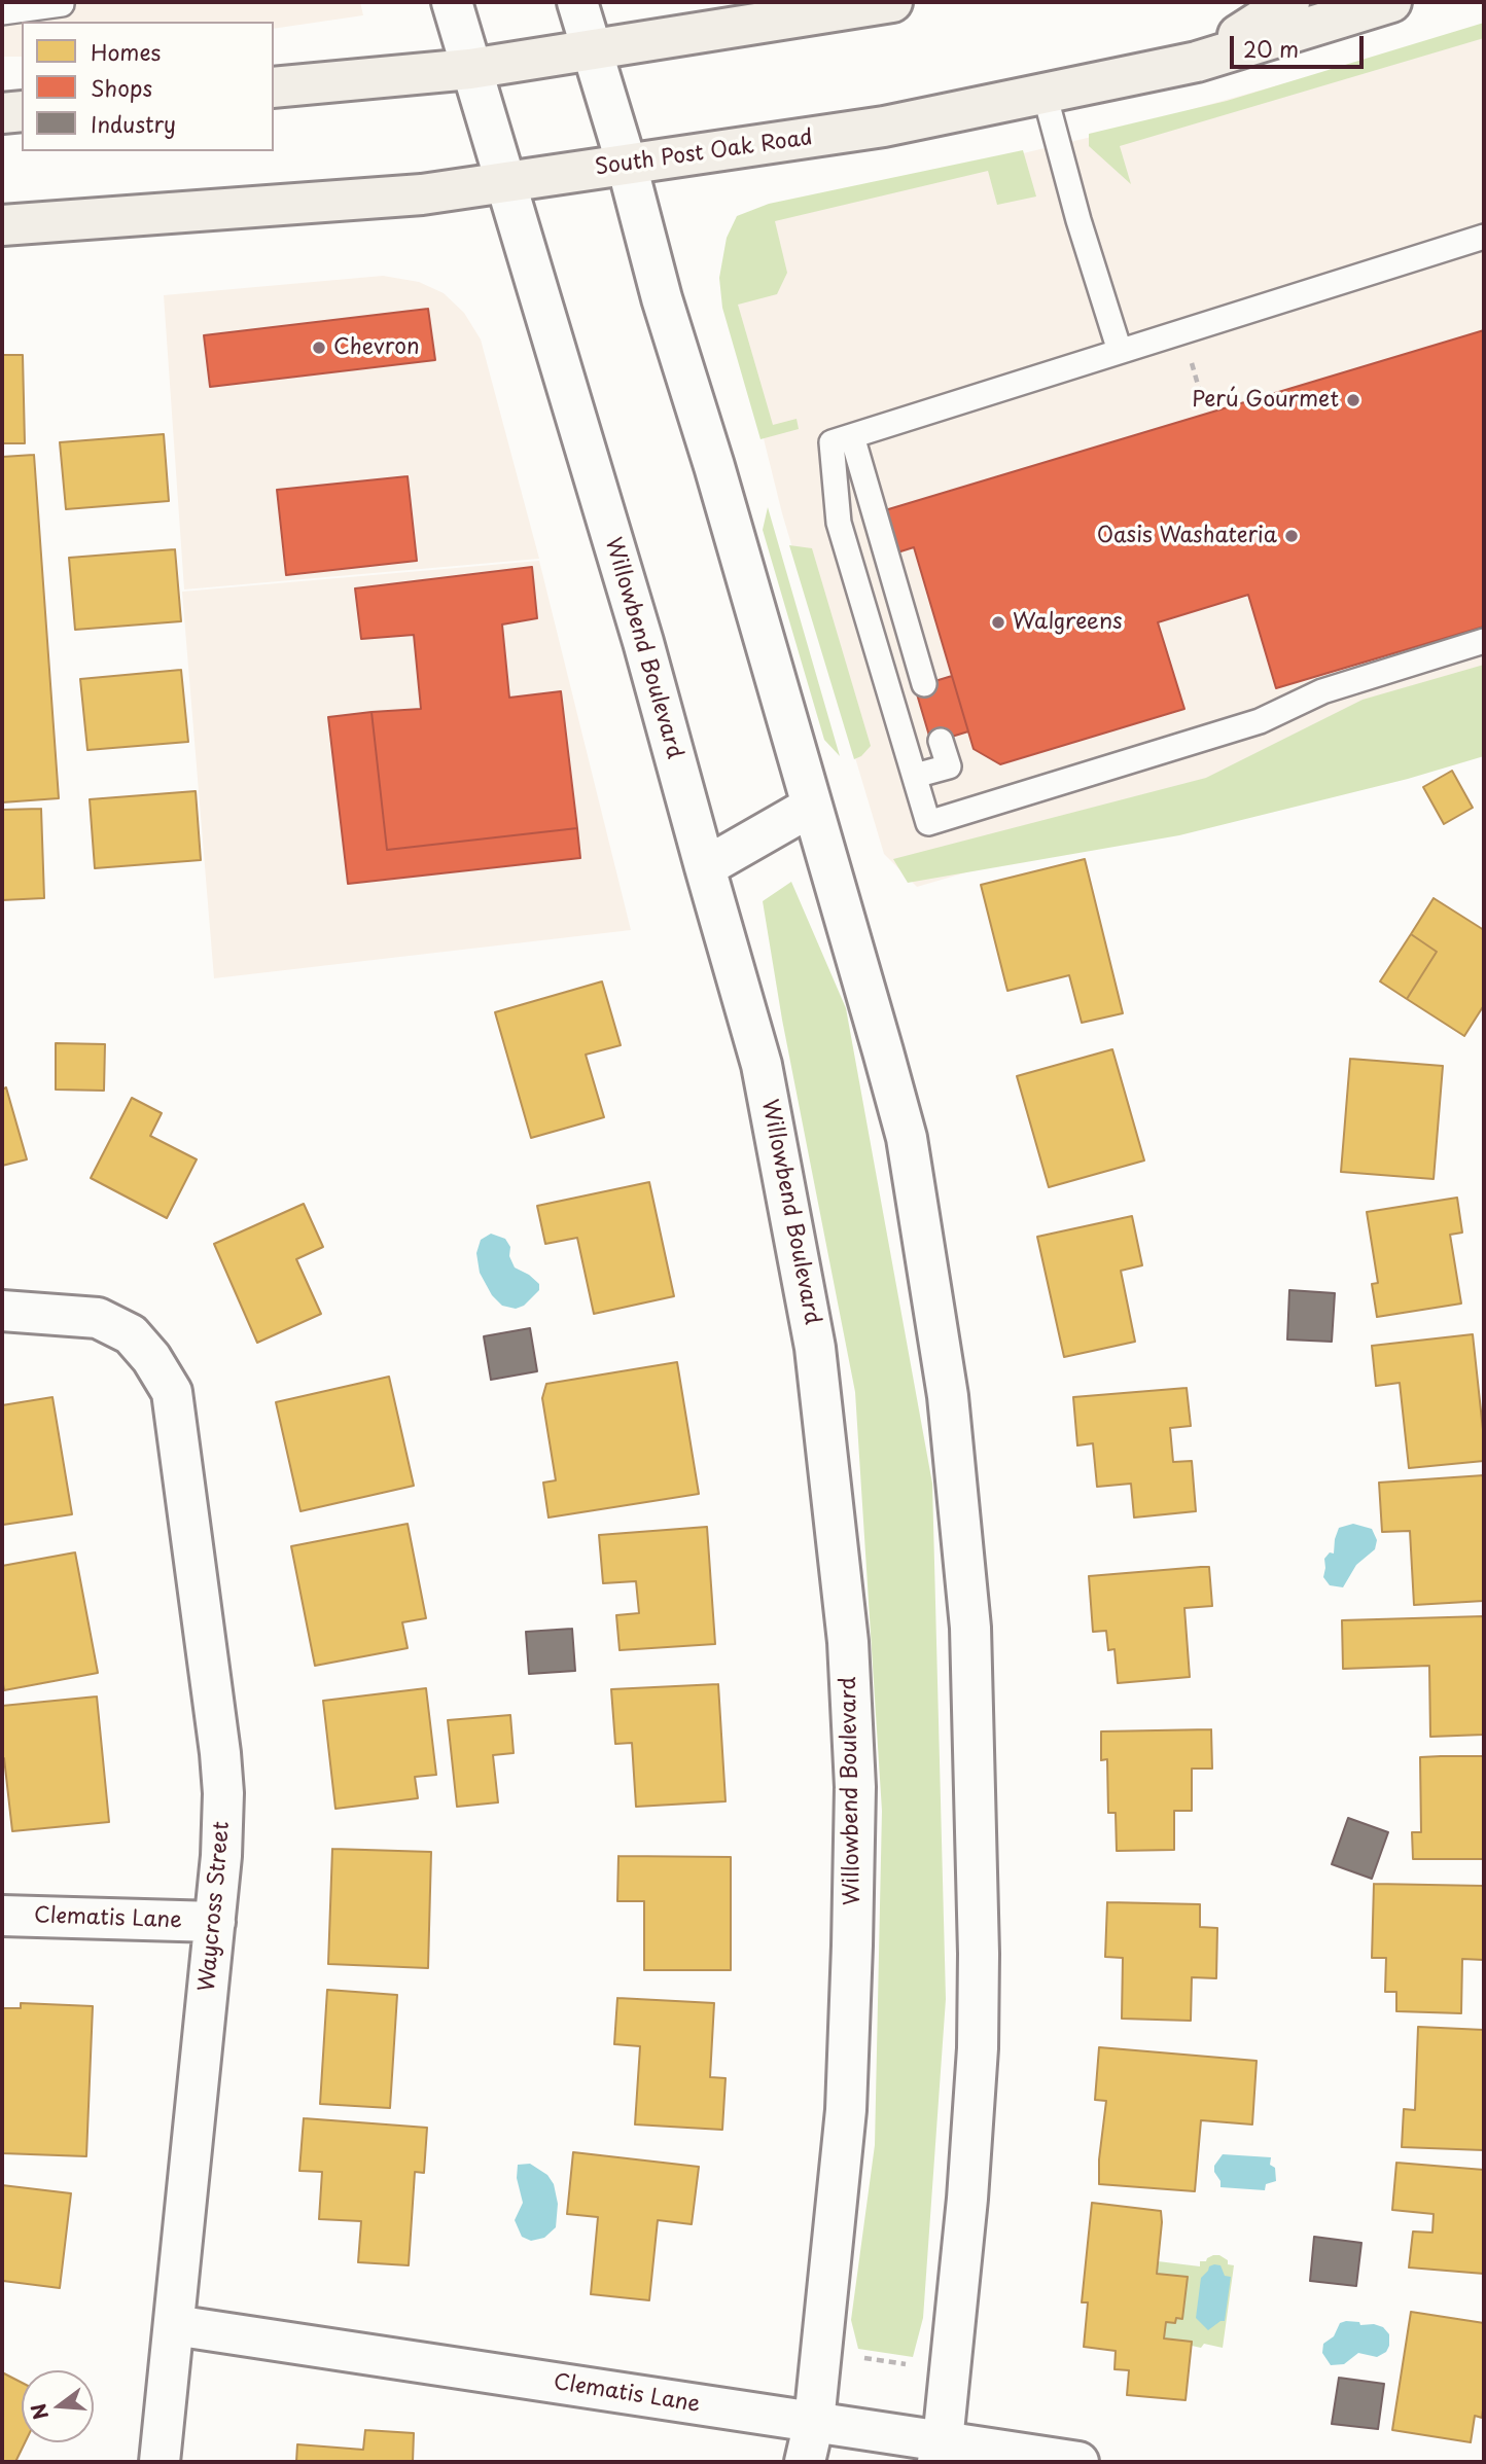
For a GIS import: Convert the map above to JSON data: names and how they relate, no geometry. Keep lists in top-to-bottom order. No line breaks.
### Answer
{"streets":{"highway":["South Post Oak Road"],"main road":["Willowbend Boulevard","Waycross Street","Clematis Lane"]},"crossings":[["South Post Oak Road","Willowbend Boulevard"],["Willowbend Boulevard","Clematis Lane"],["Waycross Street","Clematis Lane"]],"places":["Chevron","Perú Gourmet","Oasis Washateria","Walgreens"],"legend":["Homes","Shops","Industry"],"scale_bar":"20 m","north":"left"}
